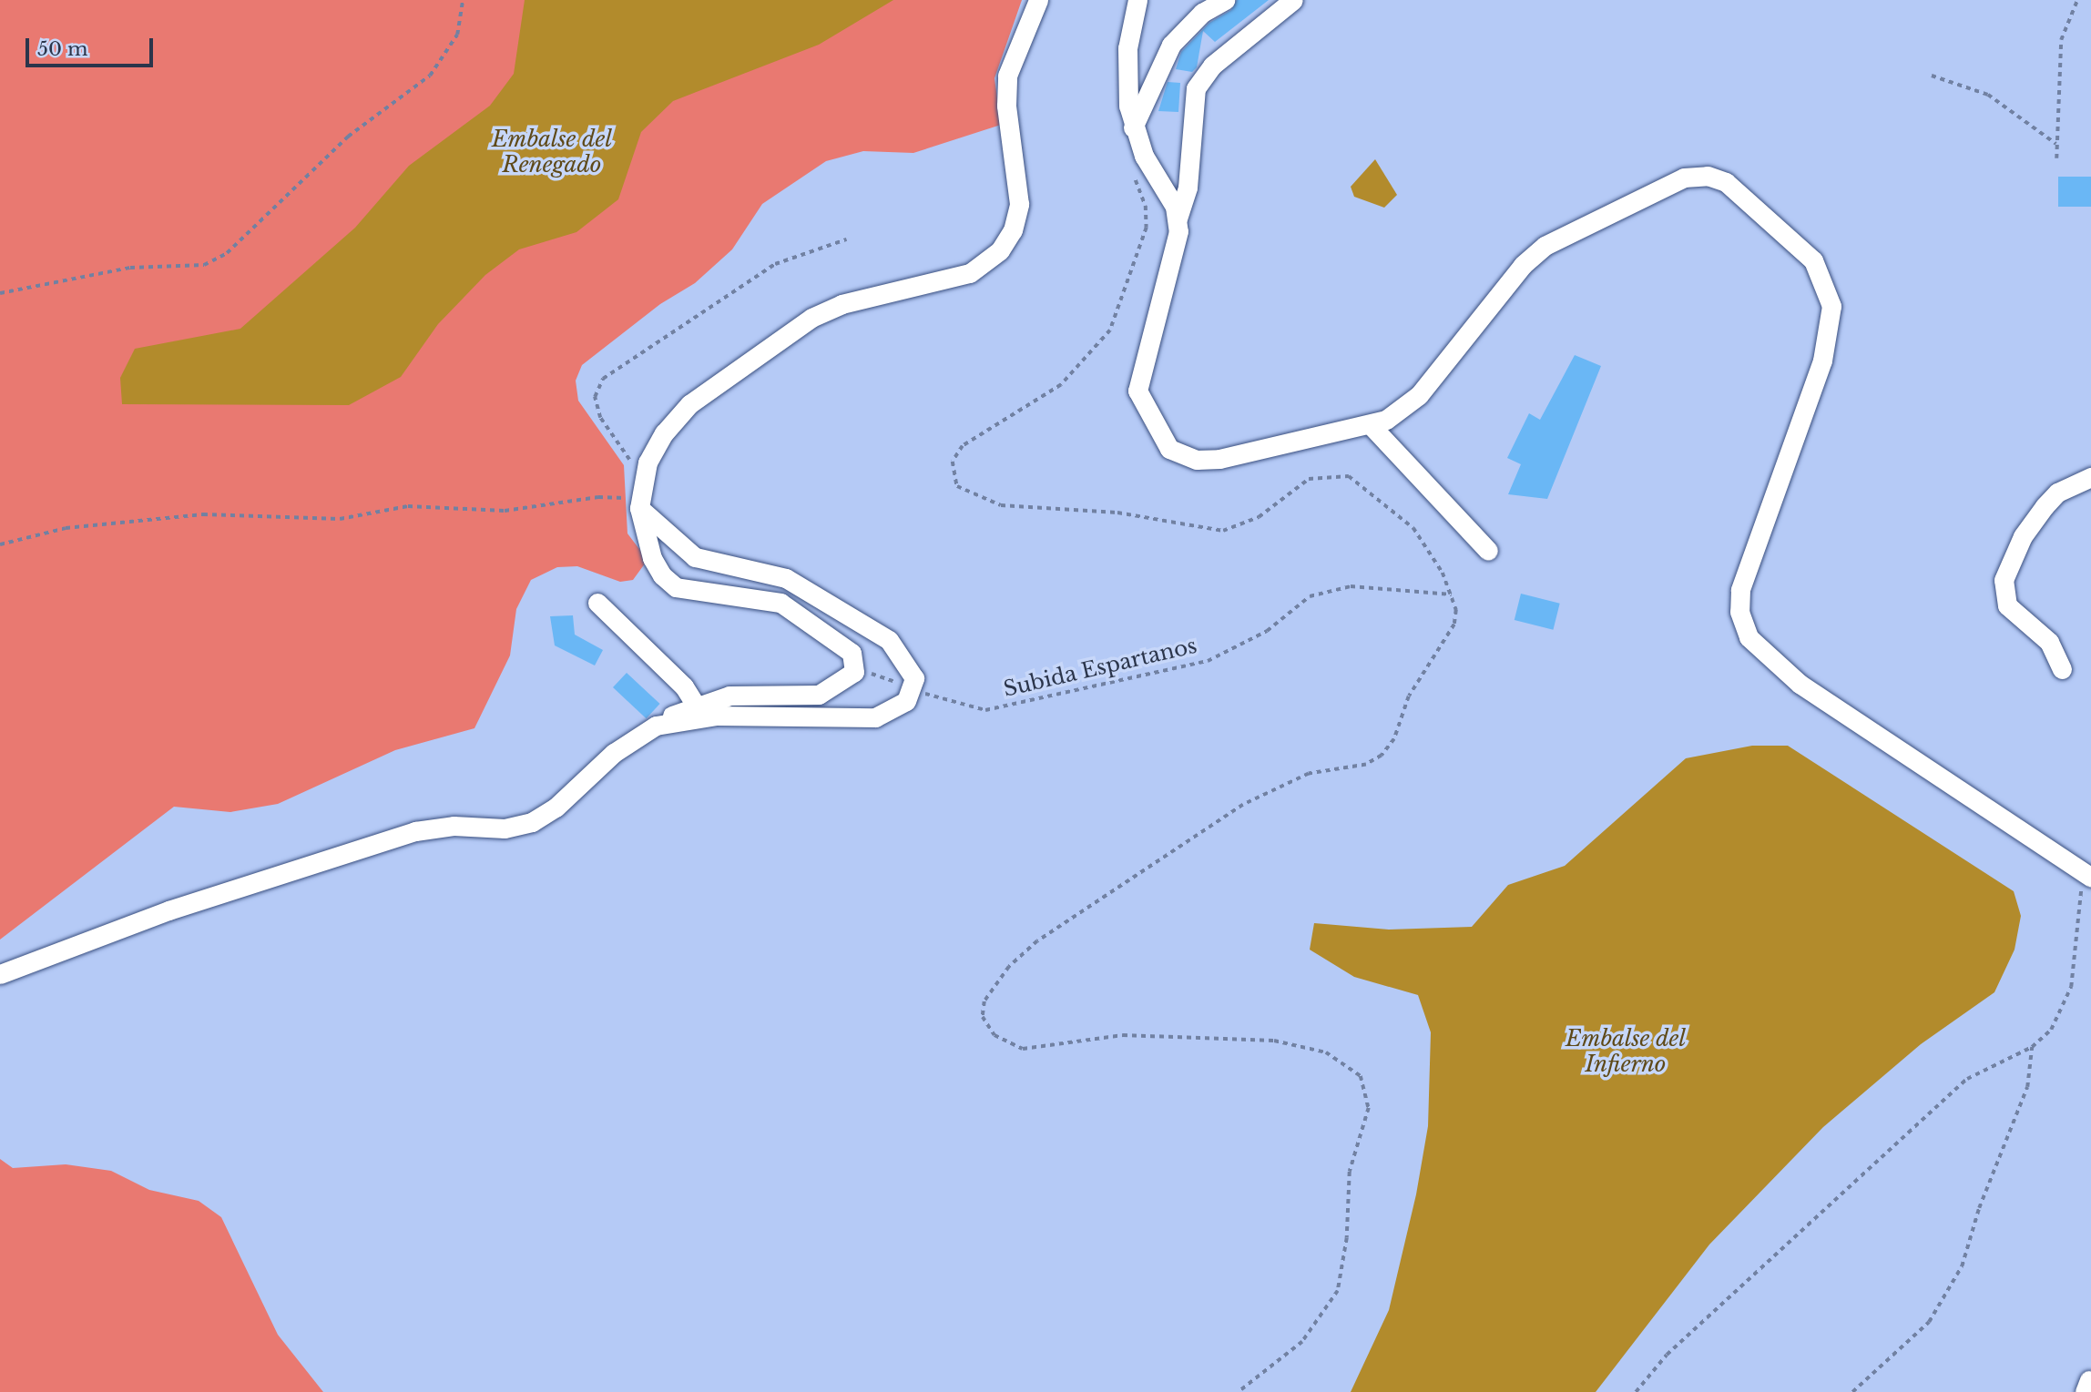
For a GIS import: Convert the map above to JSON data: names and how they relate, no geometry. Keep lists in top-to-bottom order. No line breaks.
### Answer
{"streets":{"path":["Subida Espartanos"]},"water":["Embalse del Renegado","Embalse del Infierno"],"scale_bar":"50 m"}
